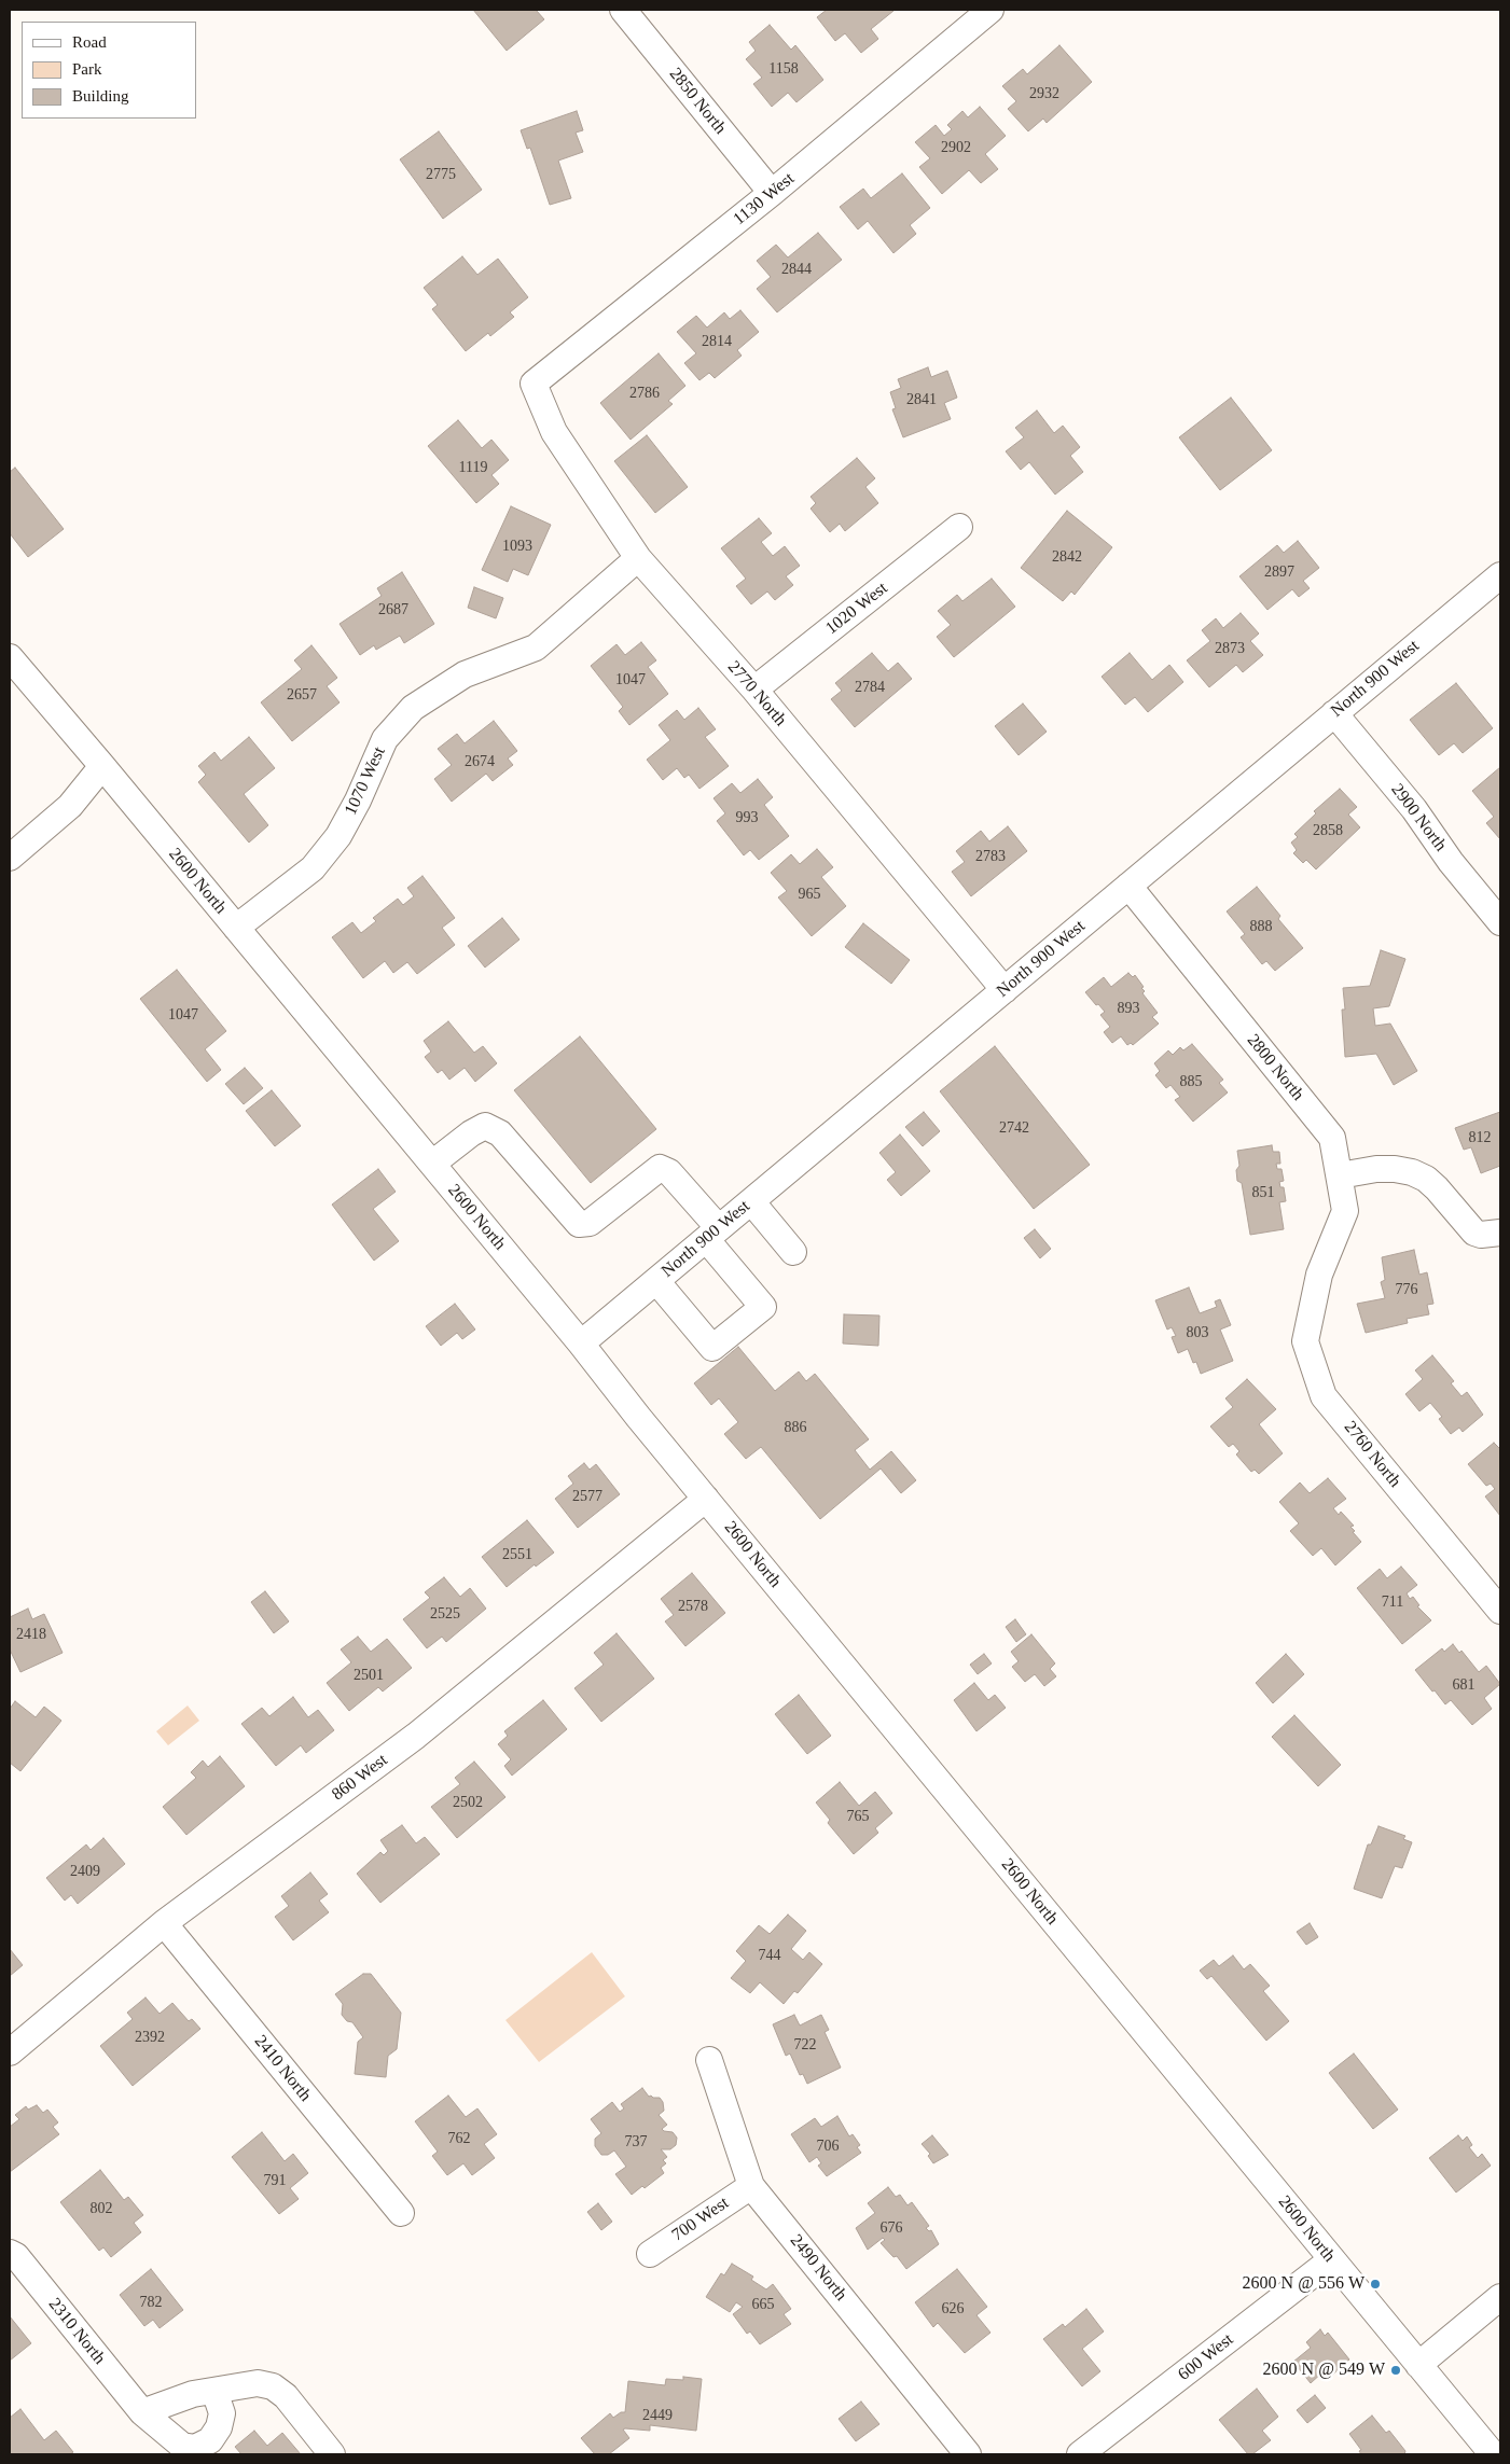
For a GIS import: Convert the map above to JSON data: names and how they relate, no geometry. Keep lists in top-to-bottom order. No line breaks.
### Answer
{"streets":{"street":["2850 North","1130 West","1020 West","North 900 West","2770 North","1070 West","2900 North","2600 North","2800 North","2760 North","860 West","2410 North","700 West","2490 North","2310 North","600 West"]},"crossings":[["2850 North","1130 West"],["1130 West","2770 North"],["1020 West","2770 North"],["North 900 West","2770 North"],["North 900 West","2900 North"],["North 900 West","2600 North"],["North 900 West","2800 North"],["2770 North","1070 West"],["1070 West","2600 North"],["2600 North","860 West"],["2600 North","600 West"],["2800 North","2760 North"],["860 West","2410 North"],["700 West","2490 North"]],"places":["2600 N @ 556 W","2600 N @ 549 W"],"house_numbers":["1158","2932","2902","2775","2844","2814","2786","2841","1119","1093","2842","2897","2687","2873","1047","2784","2657","2674","993","2858","2783","965","888","893","1047","885","2742","812","851","776","803","886","2577","2551","711","2578","2525","2418","2501","681","2502","765","2409","744","2392","722","762","737","706","791","802","676","782","665","626","2449"],"legend":["Road","Park","Building"]}
